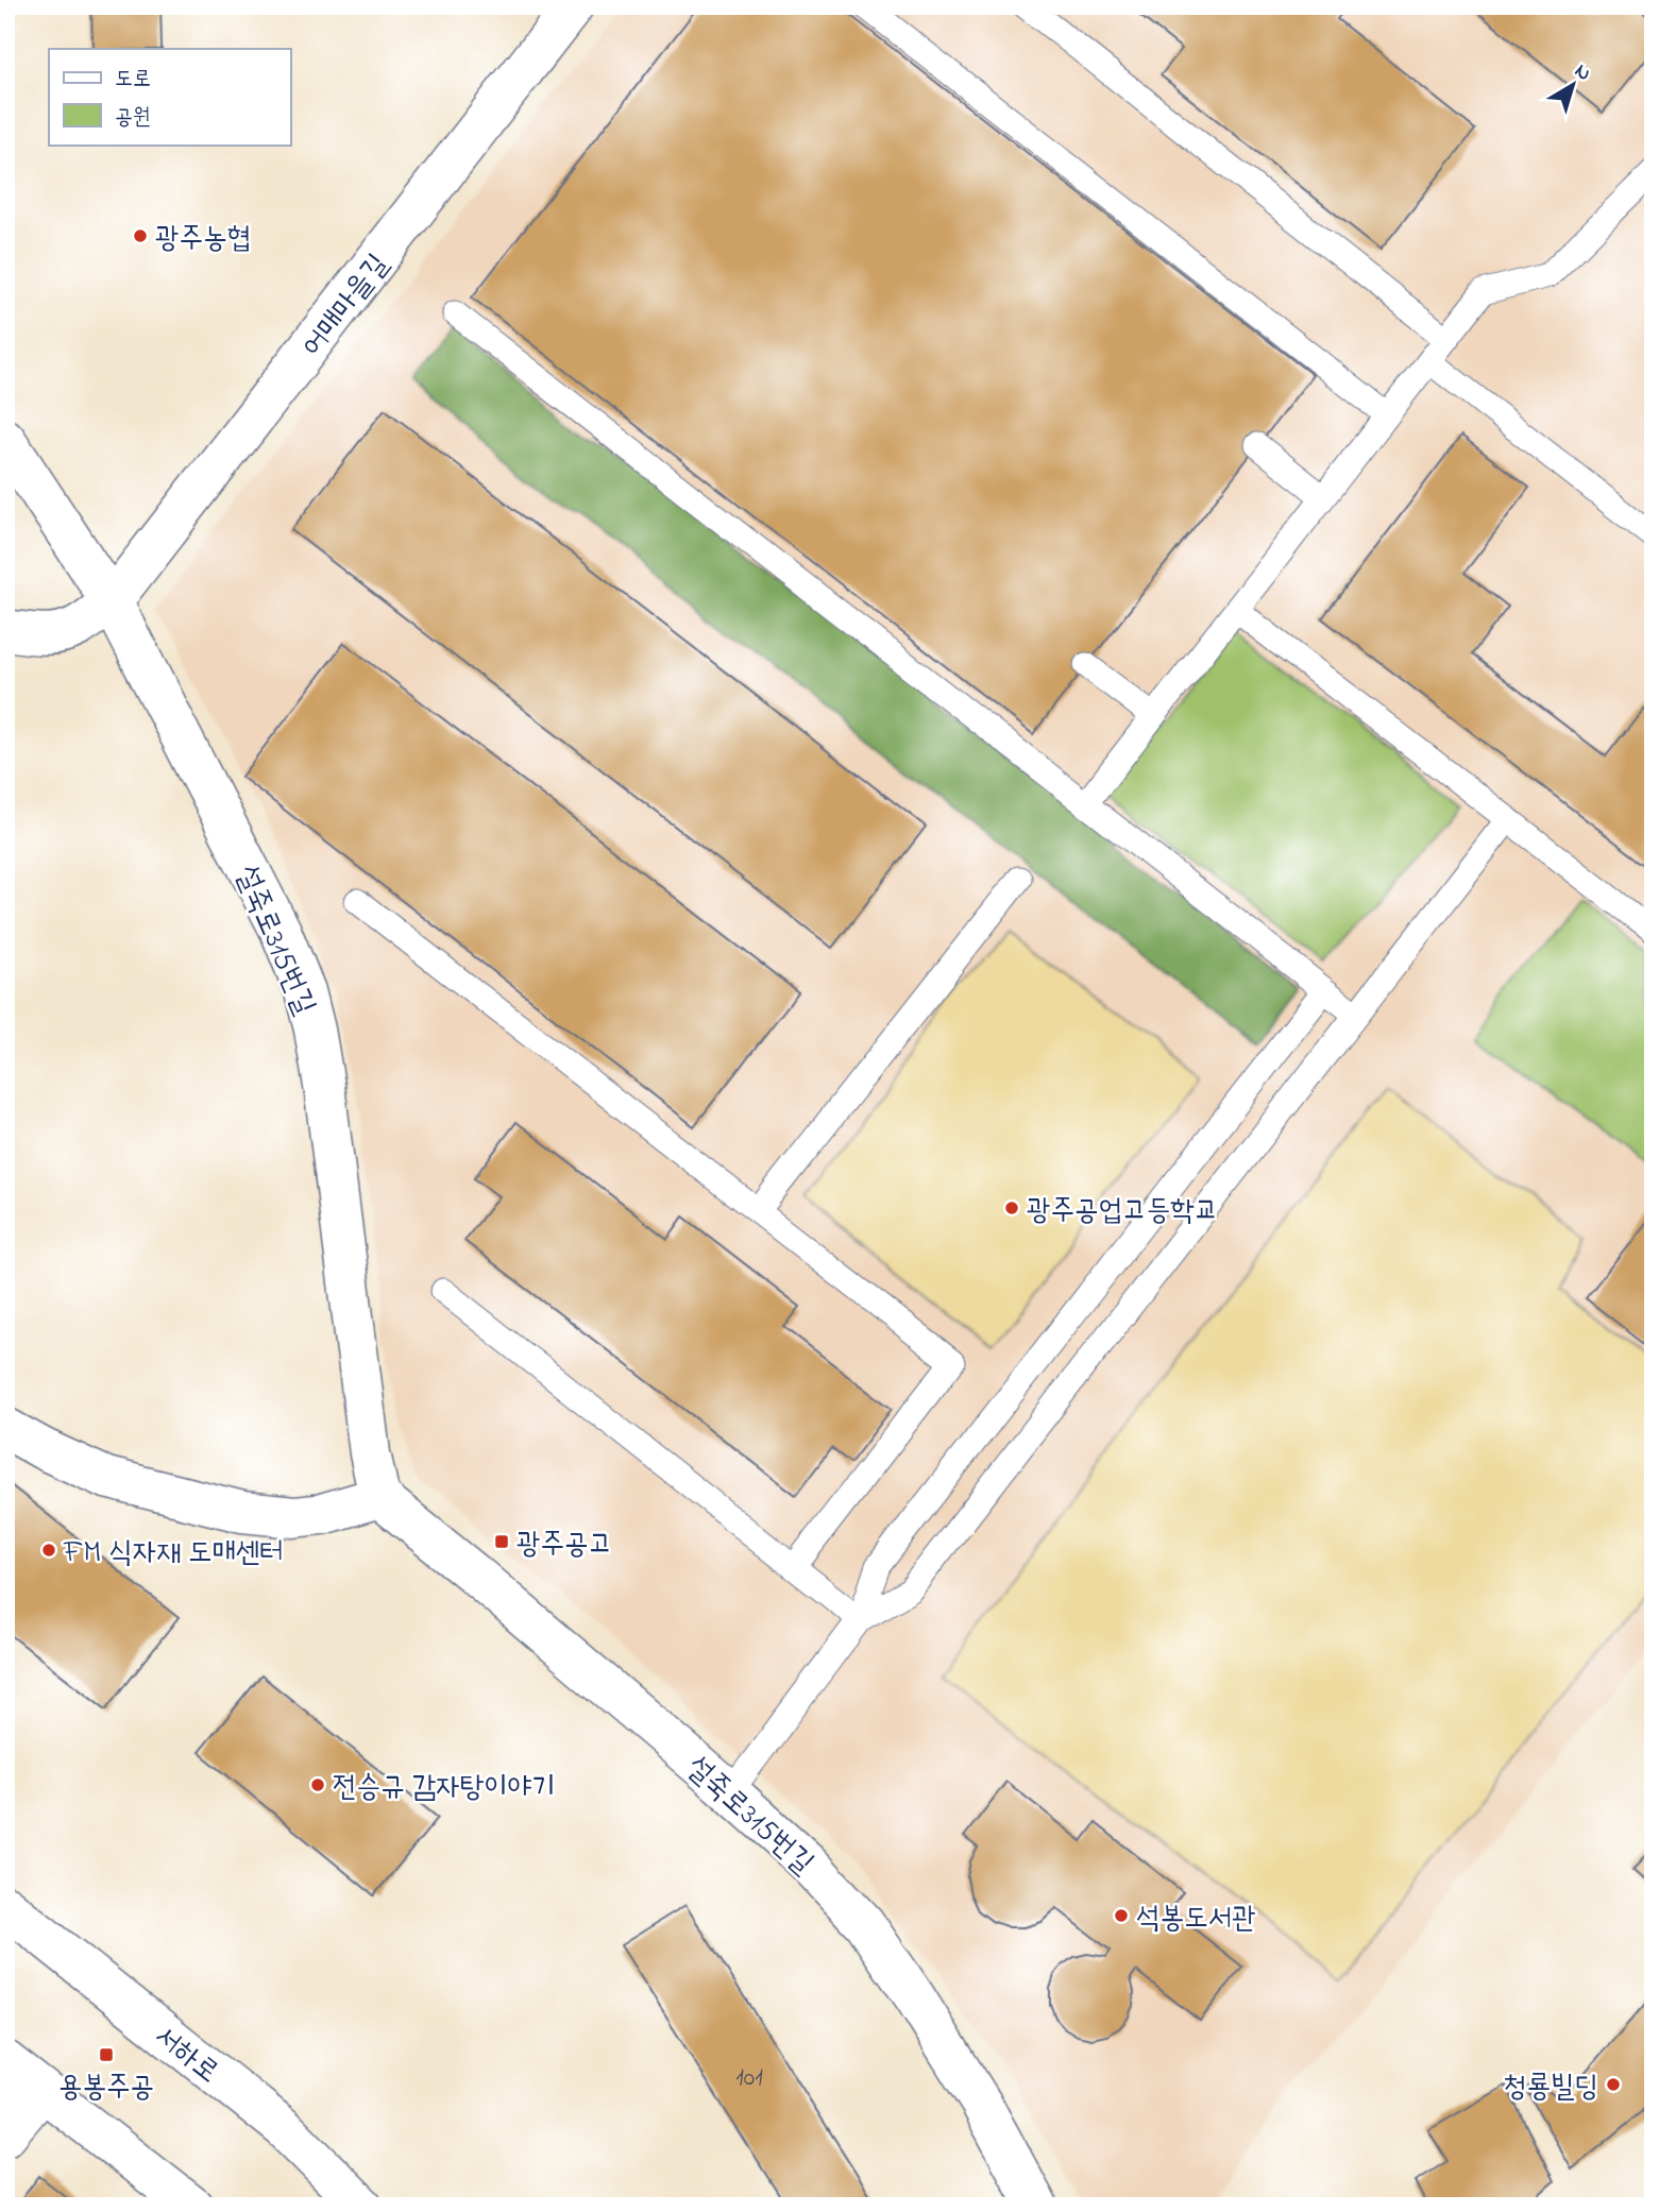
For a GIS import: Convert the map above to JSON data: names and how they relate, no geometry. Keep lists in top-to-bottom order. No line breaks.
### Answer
{"streets":{"street":["어매마을길","설죽로315번길","서하로"]},"crossings":[["어매마을길","설죽로315번길"]],"places":{"other":["광주농협","광주공업고등학교","FM 식자재 도매센터","전승규 감자탕이야기","석봉도서관","청룡빌딩"],"transit":["광주공고","용봉주공"]},"house_numbers":["101"],"legend":["도로","공원"],"north":"top right"}
